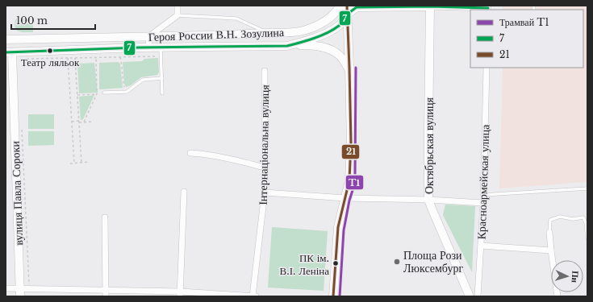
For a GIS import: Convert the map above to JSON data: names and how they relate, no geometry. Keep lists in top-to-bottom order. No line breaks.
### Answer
{"streets":{"street":["Героя России В.Н. Зозулина","Інтернаціональна вулиця","Октябрьская вулиця","Красноармейская улица","вулиця Павла Сороки"]},"crossings":[["Героя России В.Н. Зозулина","Октябрьская вулиця"],["Героя России В.Н. Зозулина","вулиця Павла Сороки"]],"places":["Театр ляльок","Площа Рози Люксембург","ПК ім. В.І. Леніна"],"lines":["transit line 21","transit line 7","tram line T1"],"legend":["Трамвай T1","7","21"],"scale_bar":"100 m","north":"right"}
